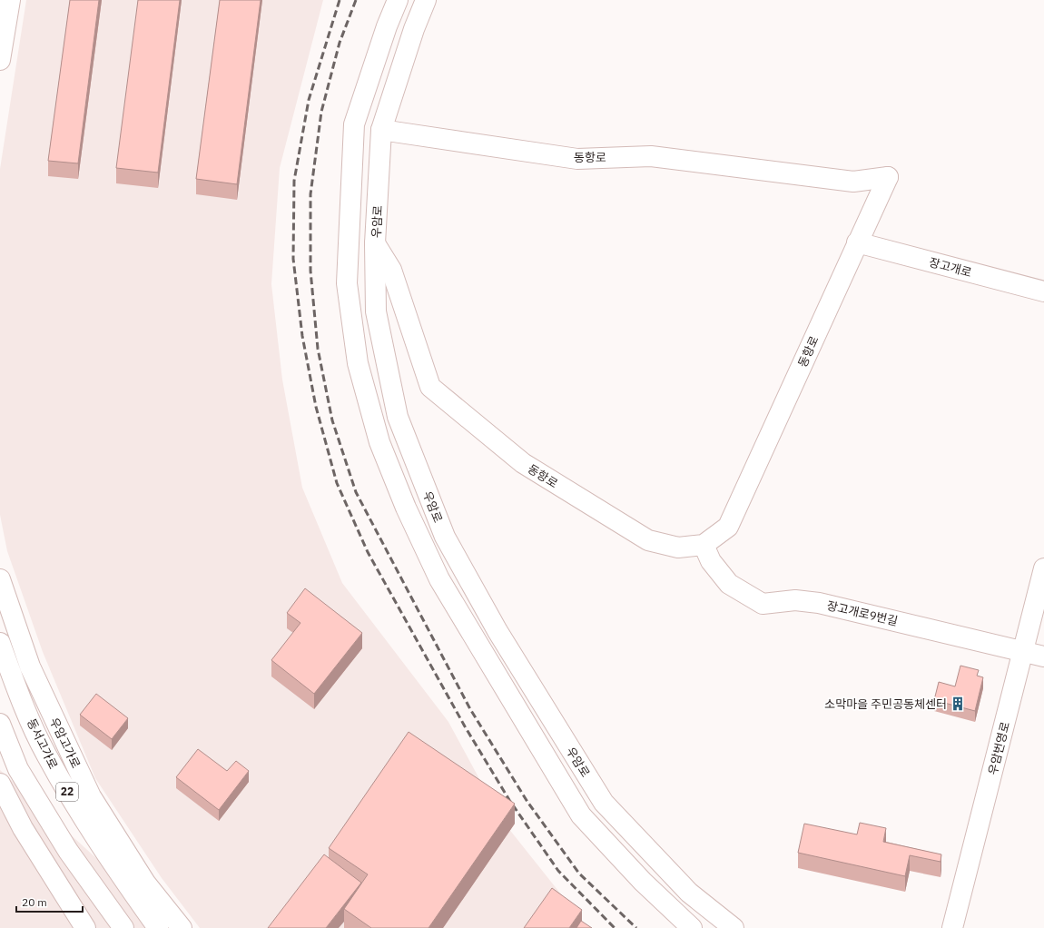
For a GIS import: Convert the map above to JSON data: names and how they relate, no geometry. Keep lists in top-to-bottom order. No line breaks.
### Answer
{"streets":{"main road":["동항로","우암로","장고개로","장고개로9번길","우암고가로","동서고가로","우암번영로","22"]},"crossings":[["동항로","우암로"],["동항로","장고개로"],["동항로","장고개로9번길"],["장고개로9번길","우암번영로"]],"places":{"building":["소막마을 주민공동체센터"]},"scale_bar":"20 m"}
